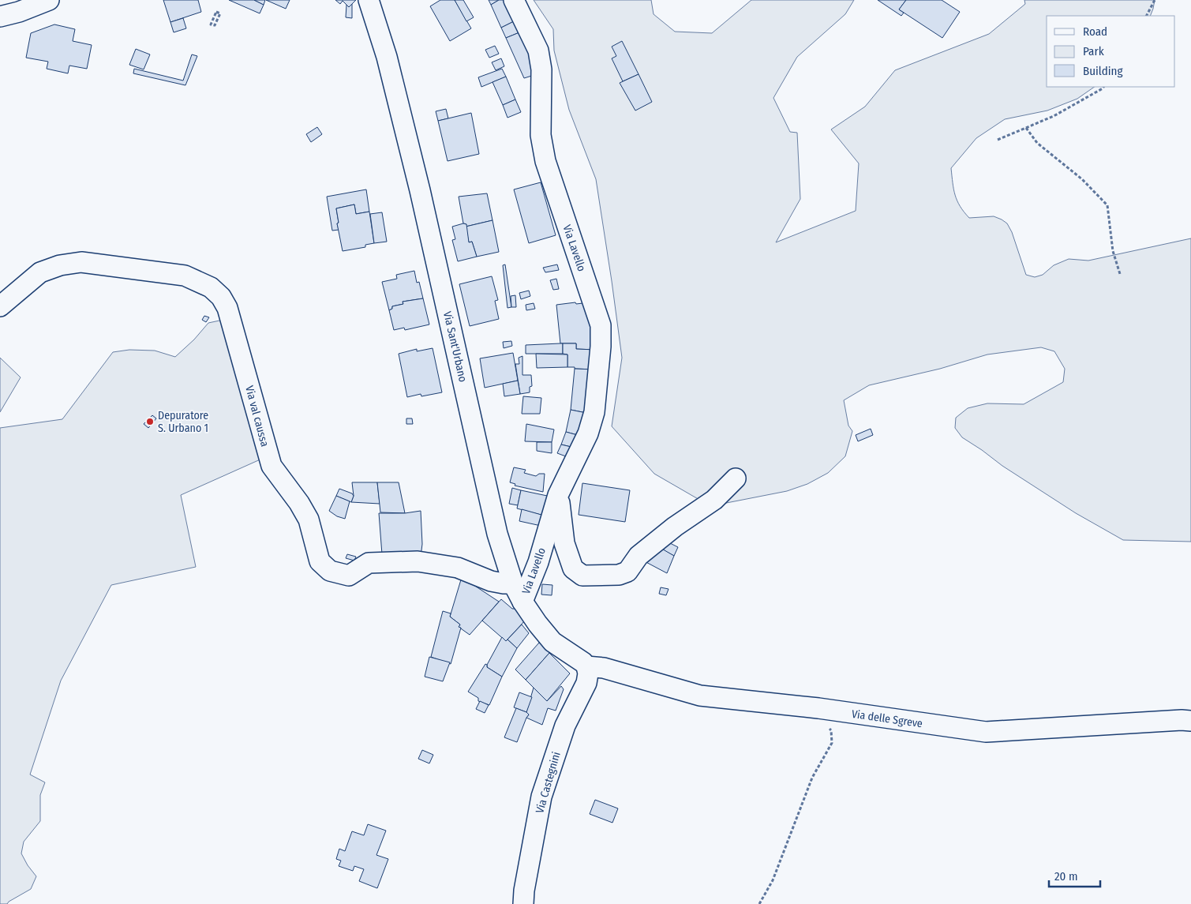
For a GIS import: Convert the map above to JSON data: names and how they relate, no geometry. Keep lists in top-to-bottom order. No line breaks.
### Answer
{"streets":{"street":["Via Lavello","Via Sant'Urbano","Via val caussa","Via delle Sgreve","Via Castegnini"]},"crossings":[["Via Lavello","Via Sant'Urbano"],["Via Sant'Urbano","Via val caussa"],["Via Sant'Urbano","Via delle Sgreve"],["Via Sant'Urbano","Via Castegnini"],["Via delle Sgreve","Via Castegnini"]],"places":["Depuratore S. Urbano 1"],"legend":["Road","Park","Building"],"scale_bar":"20 m"}
